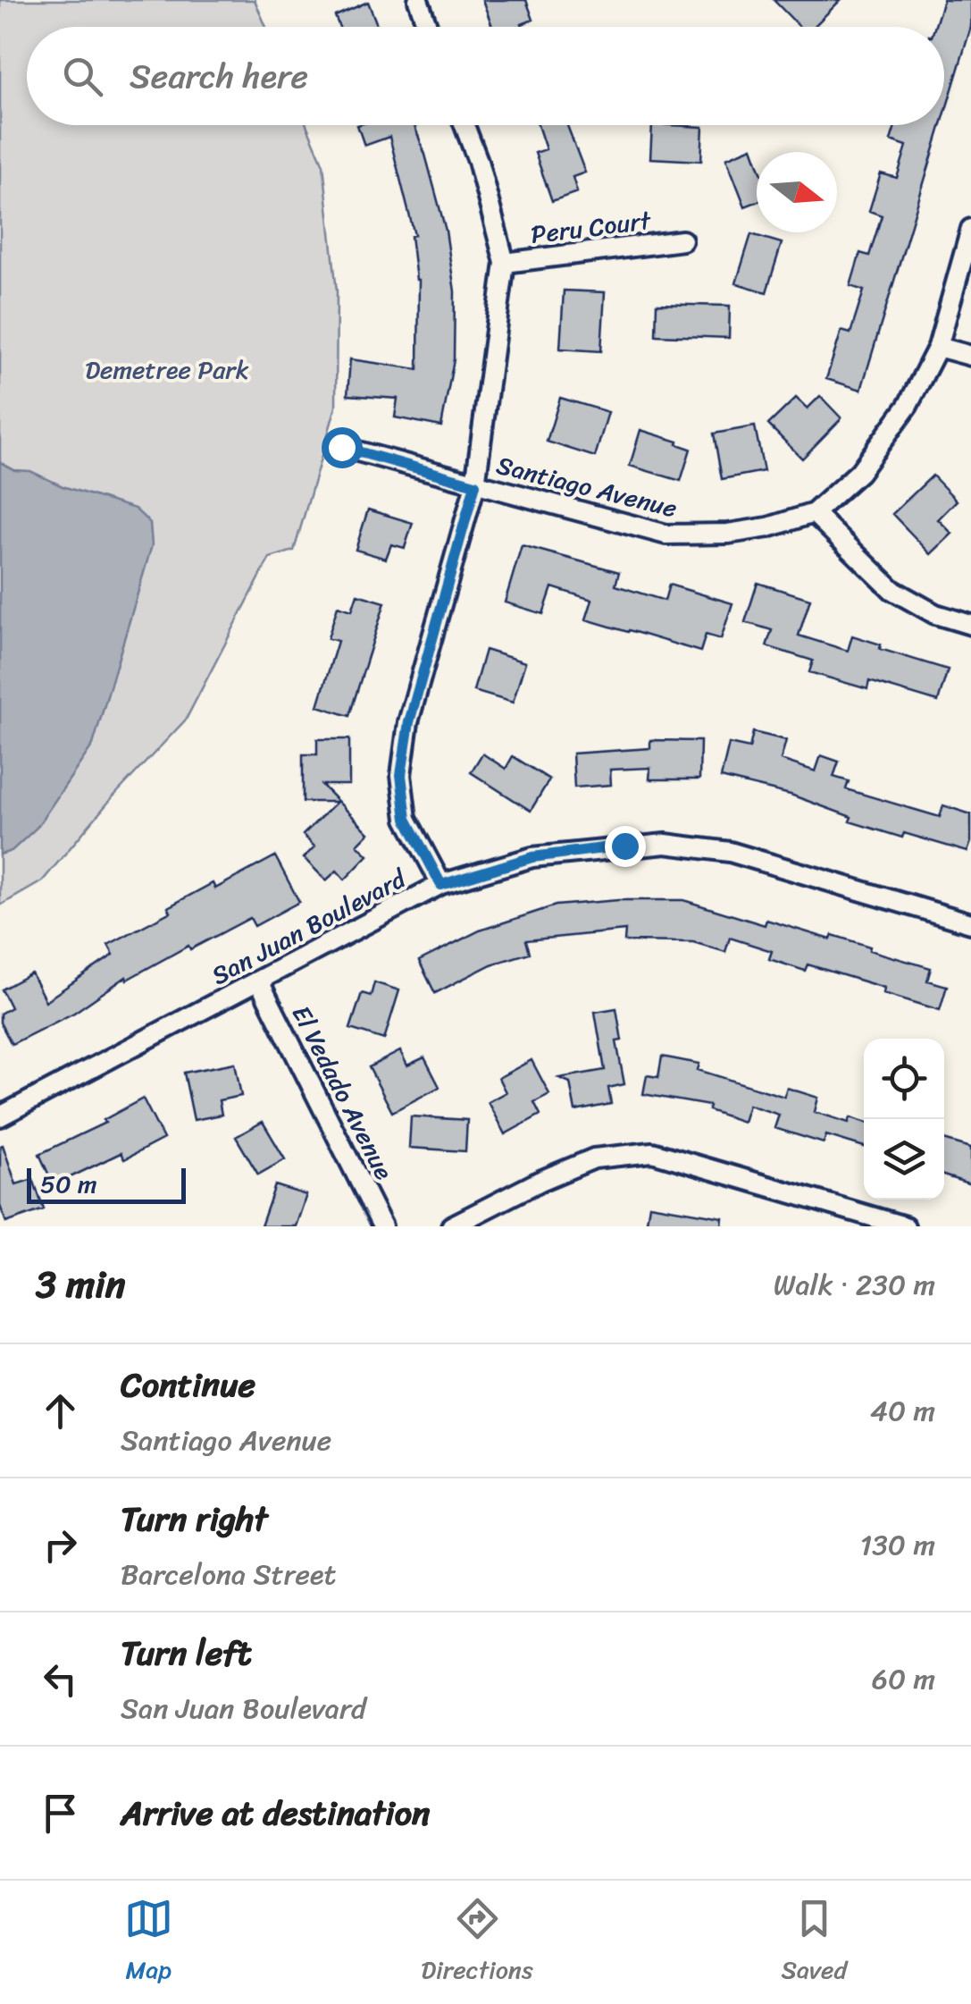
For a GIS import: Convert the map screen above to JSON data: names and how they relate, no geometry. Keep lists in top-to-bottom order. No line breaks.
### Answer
{"streets":{"street":["Peru Court","Santiago Avenue","San Juan Boulevard","El Vedado Avenue"]},"crossings":[["San Juan Boulevard","El Vedado Avenue"]],"parks":["Demetree Park"],"scale_bar":"50 m","north":"right","page":{"search":"Search here","scale":"50 m","heading":["3 min","Walk · 230 m"],"list":[["Continue","Santiago Avenue","40 m"],["Turn right","Barcelona Street","130 m"],["Turn left","San Juan Boulevard","60 m"],"Arrive at destination"],"nav":["Map","Directions","Saved"]}}
